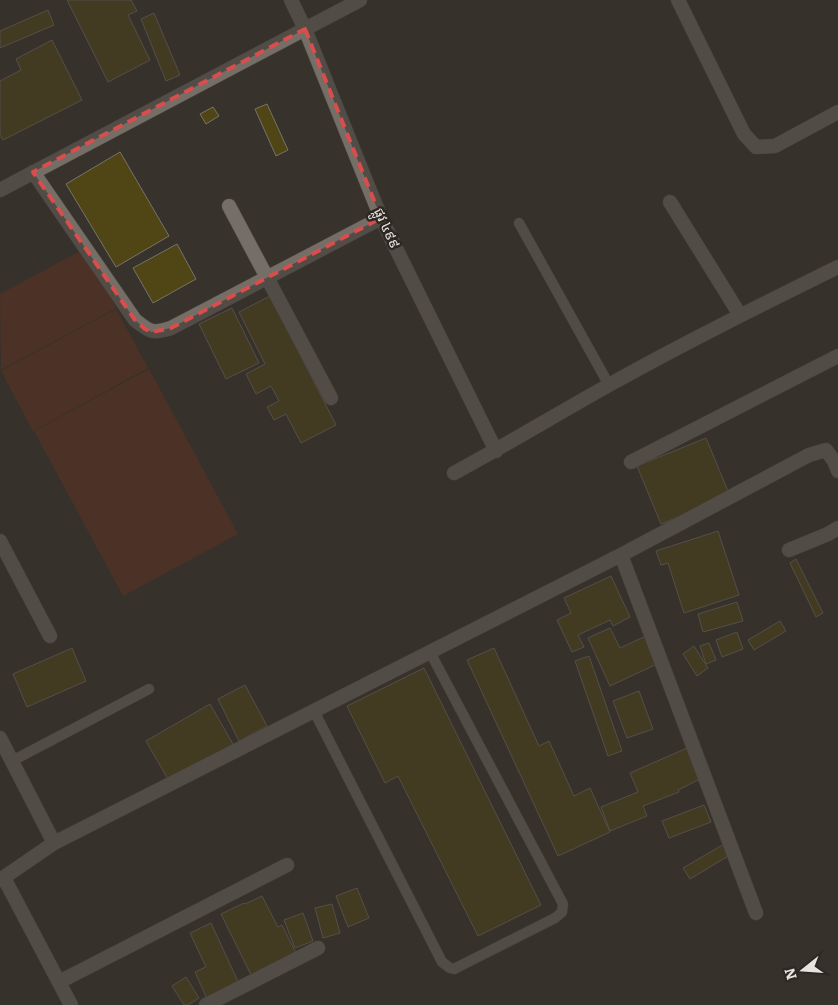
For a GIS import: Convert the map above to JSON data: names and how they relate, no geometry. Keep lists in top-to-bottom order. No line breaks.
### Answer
{"streets":{"street":["ផ្លូវ ៤៩៩"]},"north":"left"}
